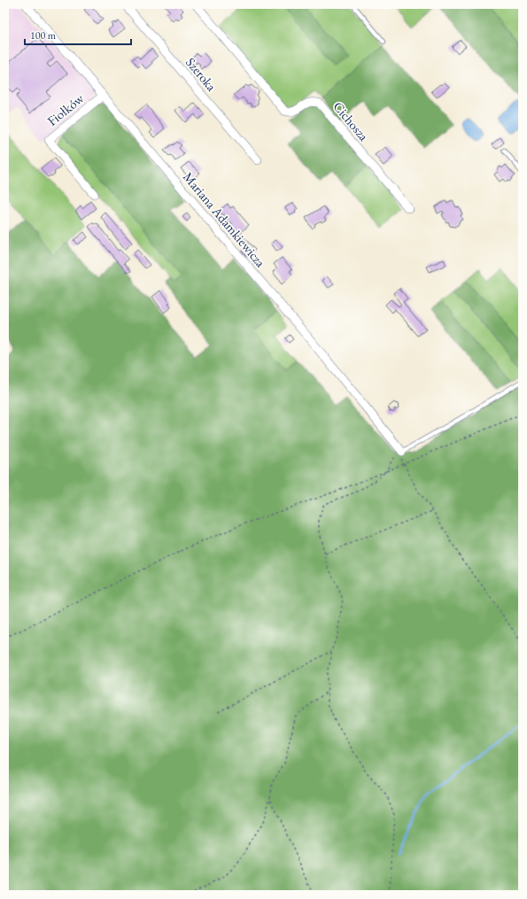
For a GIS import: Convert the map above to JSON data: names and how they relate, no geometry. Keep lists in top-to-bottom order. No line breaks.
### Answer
{"streets":{"street":["Szeroka","Fiołków","Cichosza","Mariana Adamkiewicza"]},"crossings":[["Fiołków","Mariana Adamkiewicza"]],"scale_bar":"100 m"}
